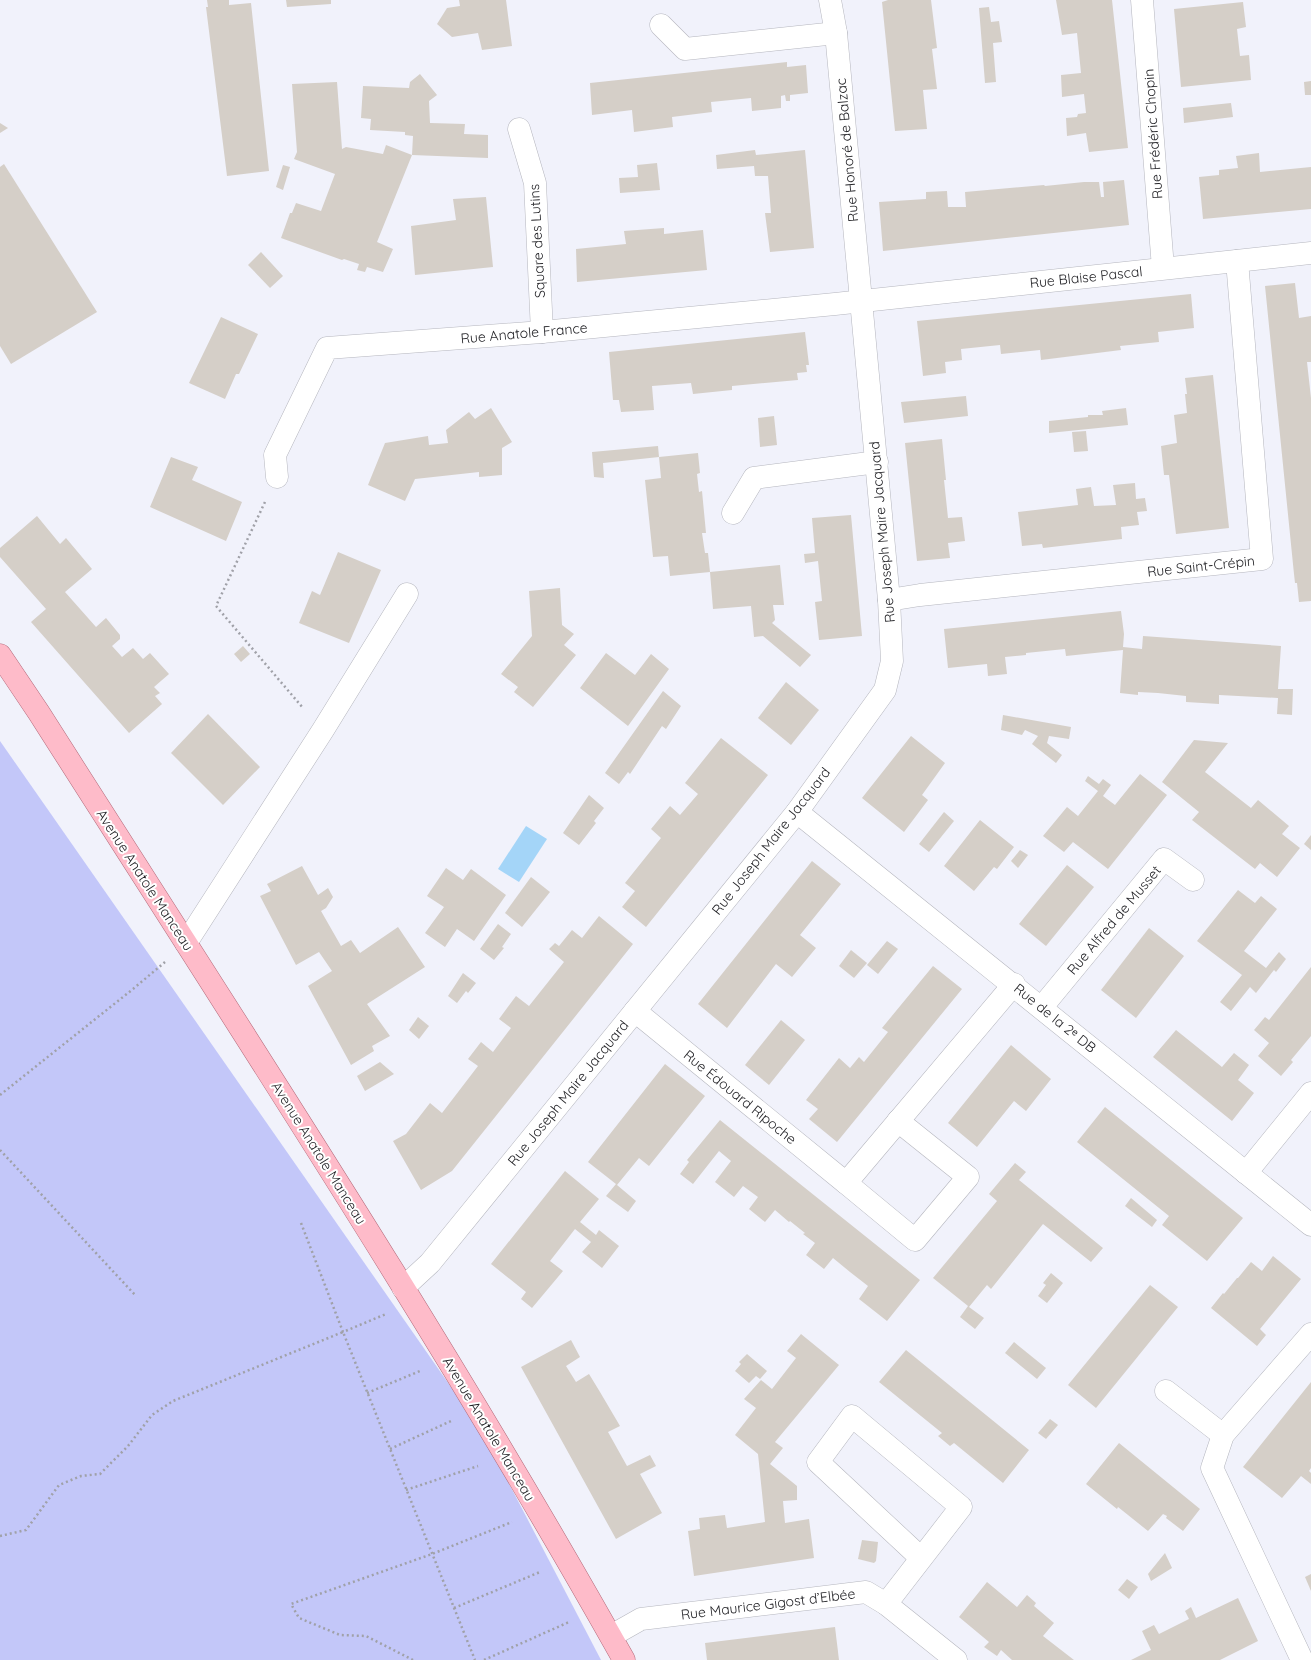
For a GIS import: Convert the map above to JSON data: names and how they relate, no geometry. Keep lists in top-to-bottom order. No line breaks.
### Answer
{"streets":{"main road":["Avenue Anatole Manceau"],"street":["Rue Frédéric Chopin","Rue Honoré de Balzac","Square des Lutins","Rue Blaise Pascal","Rue Anatole France","Rue Joseph Maire Jacquard","Rue Saint-Crépin","Rue Alfred de Musset","Rue de la 2ᵉ DB","Rue Édouard Ripoche","Rue Maurice Gigost d’Elbée"]},"crossings":[["Rue Frédéric Chopin","Rue Blaise Pascal"],["Rue Honoré de Balzac","Rue Blaise Pascal"],["Rue Honoré de Balzac","Rue Anatole France"],["Rue Honoré de Balzac","Rue Joseph Maire Jacquard"],["Square des Lutins","Rue Anatole France"],["Rue Blaise Pascal","Rue Anatole France"],["Rue Blaise Pascal","Rue Joseph Maire Jacquard"],["Rue Blaise Pascal","Rue Saint-Crépin"],["Rue Anatole France","Rue Joseph Maire Jacquard"],["Rue Joseph Maire Jacquard","Rue Saint-Crépin"],["Rue Joseph Maire Jacquard","Avenue Anatole Manceau"],["Rue Joseph Maire Jacquard","Rue de la 2ᵉ DB"],["Rue Joseph Maire Jacquard","Rue Édouard Ripoche"],["Avenue Anatole Manceau","Rue Maurice Gigost d’Elbée"],["Rue Alfred de Musset","Rue de la 2ᵉ DB"]]}
